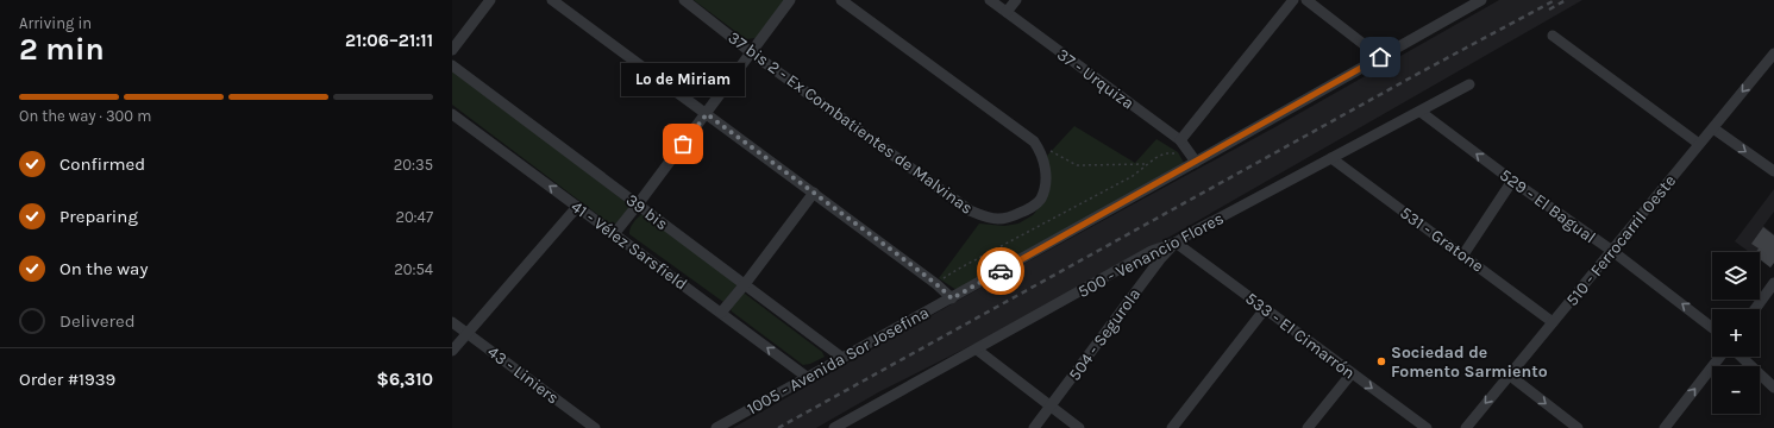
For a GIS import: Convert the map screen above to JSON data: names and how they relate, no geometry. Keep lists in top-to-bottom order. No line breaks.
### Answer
{"streets":{"street":["37 - Urquiza","37 bis 2 - Ex Combatientes de Malvinas","529 - El Bagual","39 bis","531 - Gratone","510 - Ferrocarril Oeste","41 - Vélez Sarsfield","500 - Venancio Flores","504 - Segurola","533 - El Cimarrón","1005 - Avenida Sor Josefina","43 - Liniers"]},"crossings":[["37 - Urquiza","1005 - Avenida Sor Josefina"],["529 - El Bagual","510 - Ferrocarril Oeste"],["529 - El Bagual","500 - Venancio Flores"],["39 bis","1005 - Avenida Sor Josefina"],["531 - Gratone","510 - Ferrocarril Oeste"],["531 - Gratone","500 - Venancio Flores"],["41 - Vélez Sarsfield","1005 - Avenida Sor Josefina"],["500 - Venancio Flores","504 - Segurola"],["500 - Venancio Flores","533 - El Cimarrón"],["504 - Segurola","533 - El Cimarrón"]],"one_way":["529 - El Bagual","41 - Vélez Sarsfield"],"places":["Lo de Miriam","Sociedad de Fomento Sarmiento"],"page":{"heading":["2 min","Arriving in","21:06–21:11"],"panel":["Order #1939","$6,310"],"bubble":"Lo de Miriam","bar":"On the way · 300 m","list":[["Confirmed","20:35"],["Preparing","20:47"],["On the way","20:54"],"Delivered"],"map_buttons":["+","−"]}}
